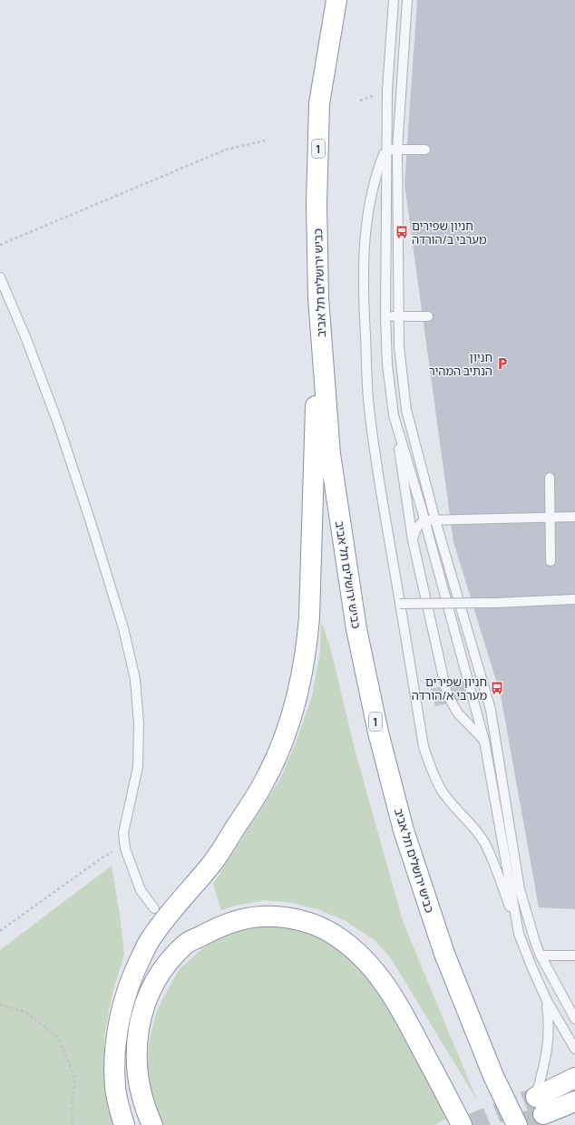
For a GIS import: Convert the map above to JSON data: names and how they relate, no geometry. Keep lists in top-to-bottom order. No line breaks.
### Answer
{"streets":{"highway":["1","כביש ירושלים תל אביב"]},"places":{"bus stop":["חניון שפירים מערבי ב/הורדה","חניון שפירים מערבי א/הורדה"],"parking":["חניון הנתיב המהיר"]}}
